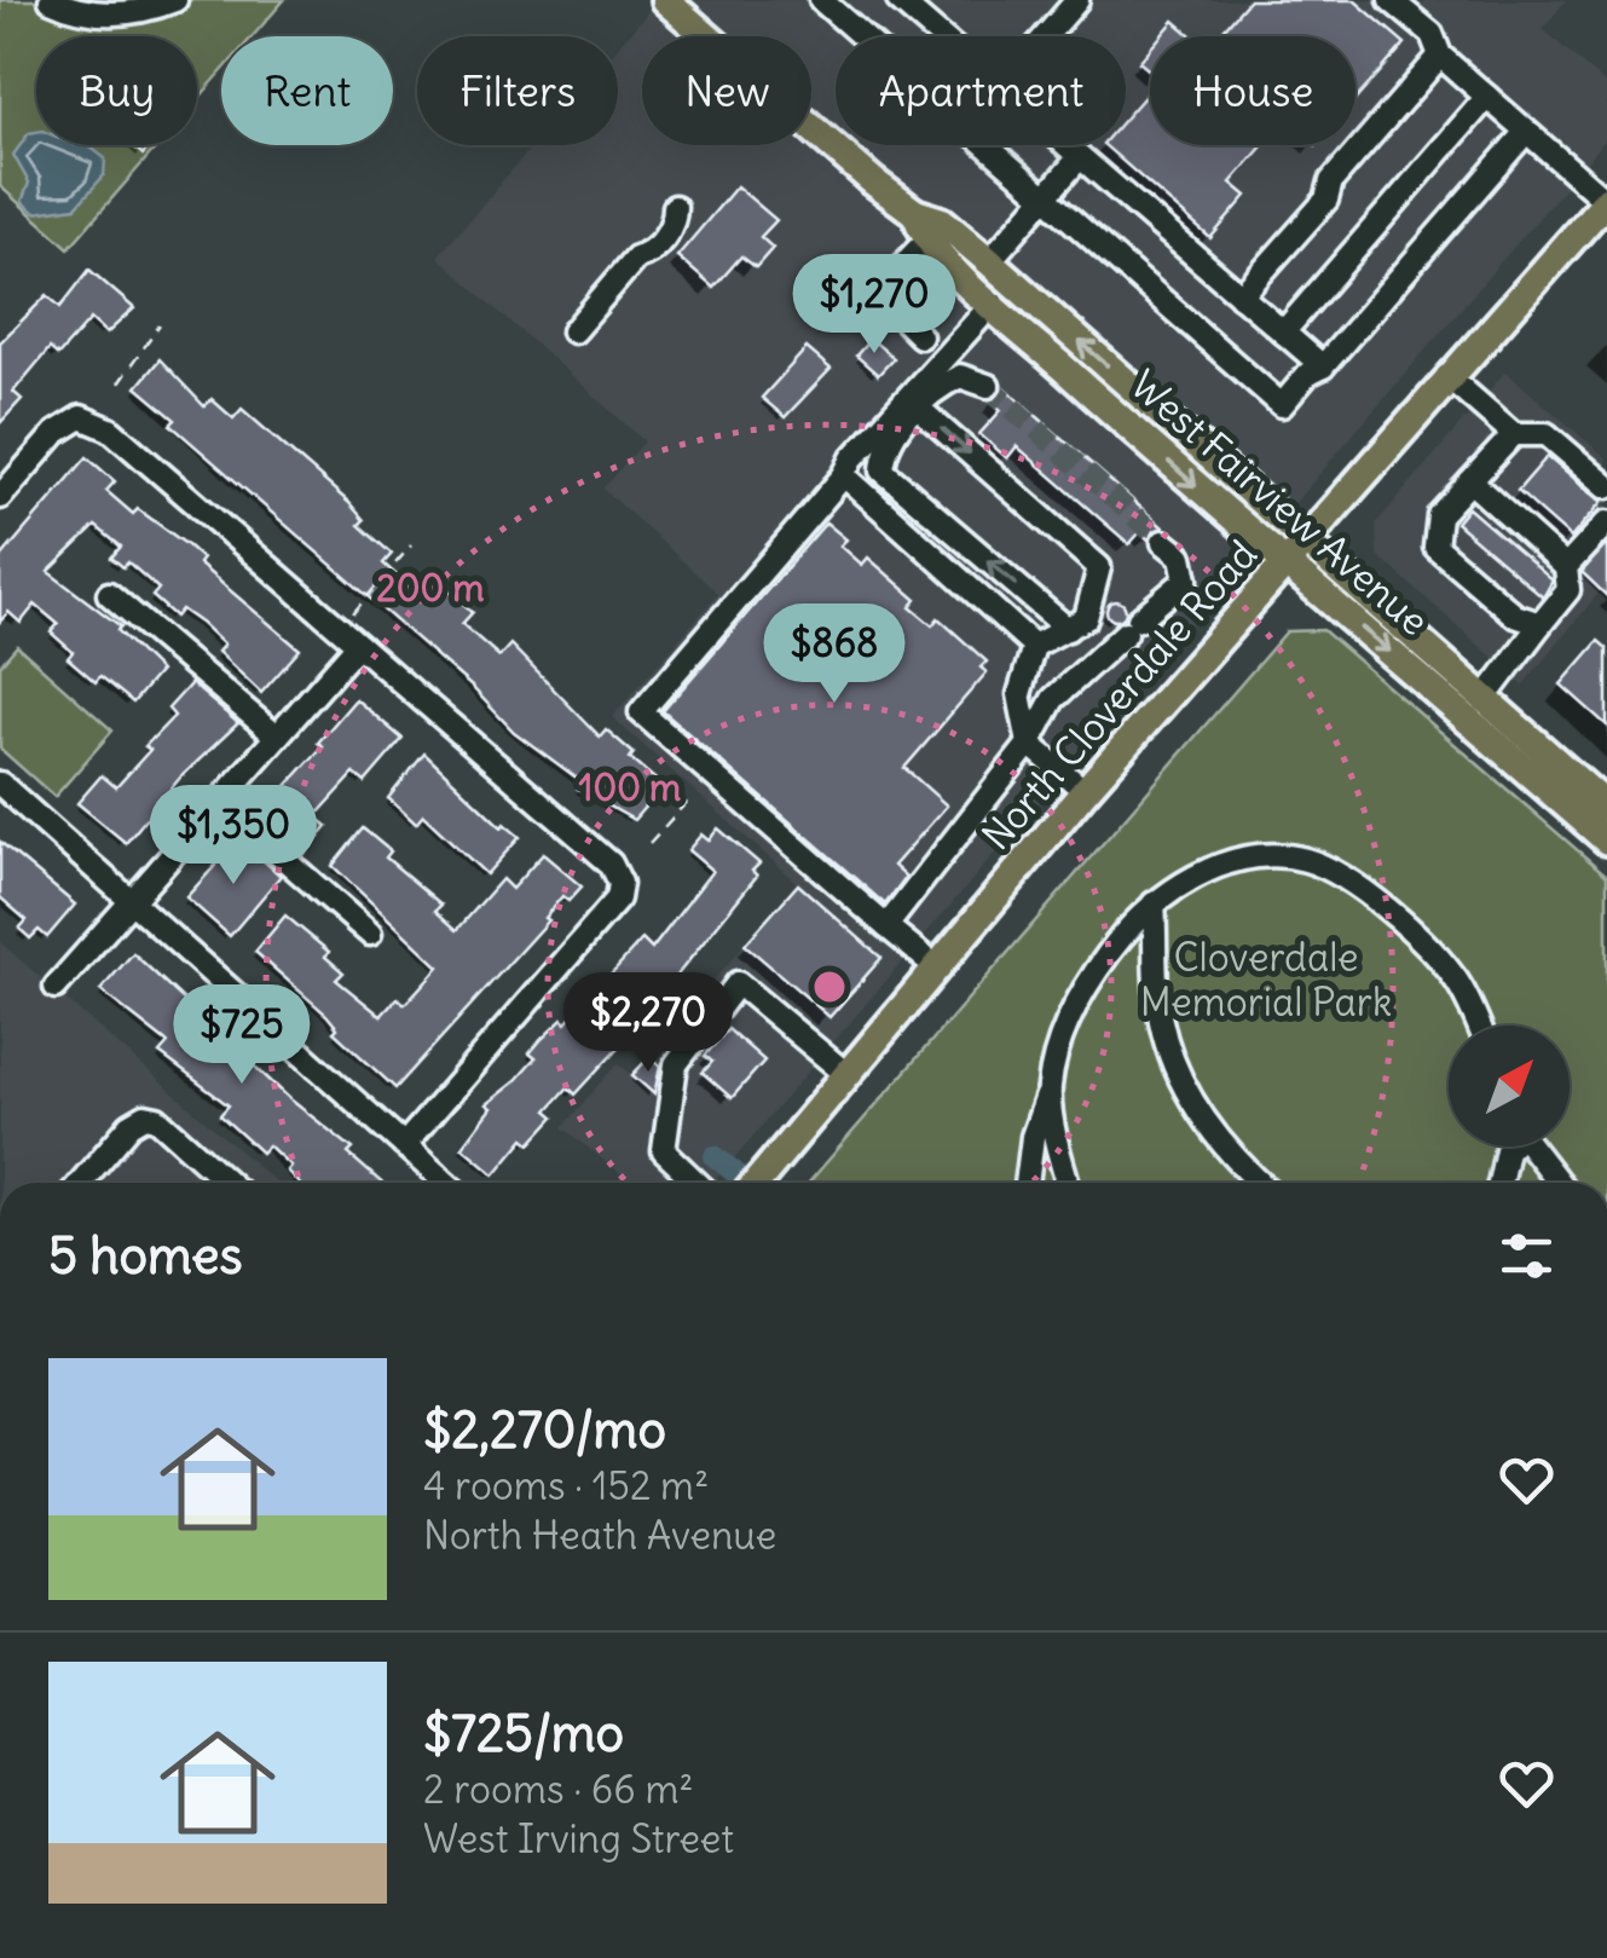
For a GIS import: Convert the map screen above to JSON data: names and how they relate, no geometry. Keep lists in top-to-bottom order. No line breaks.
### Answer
{"streets":{"main road":["West Fairview Avenue","North Cloverdale Road"]},"crossings":[["West Fairview Avenue","North Cloverdale Road"]],"parks":["Cloverdale Memorial Park"],"north":"top right","page":{"chip":["Buy","Rent","Filters","New","Apartment","House"],"price":["$1,270","$868","$1,350","$2,270","$725"],"heading":"5 homes","list":[{"name":"$2,270/mo","note":"4 rooms · 152 m² · North Heath Avenue"},{"name":"$725/mo","note":"2 rooms · 66 m² · West Irving Street"}]},"rings":["200 m","100 m"]}
